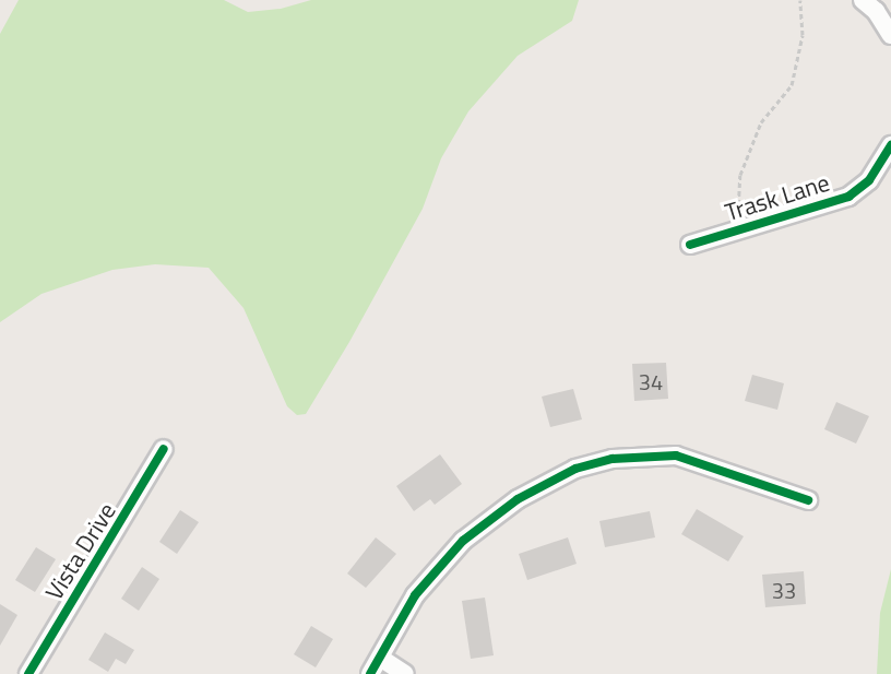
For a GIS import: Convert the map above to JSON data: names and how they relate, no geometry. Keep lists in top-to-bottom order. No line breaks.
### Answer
{"streets":{"street":["Trask Lane","Vista Drive"]},"house_numbers":["34","33"]}
